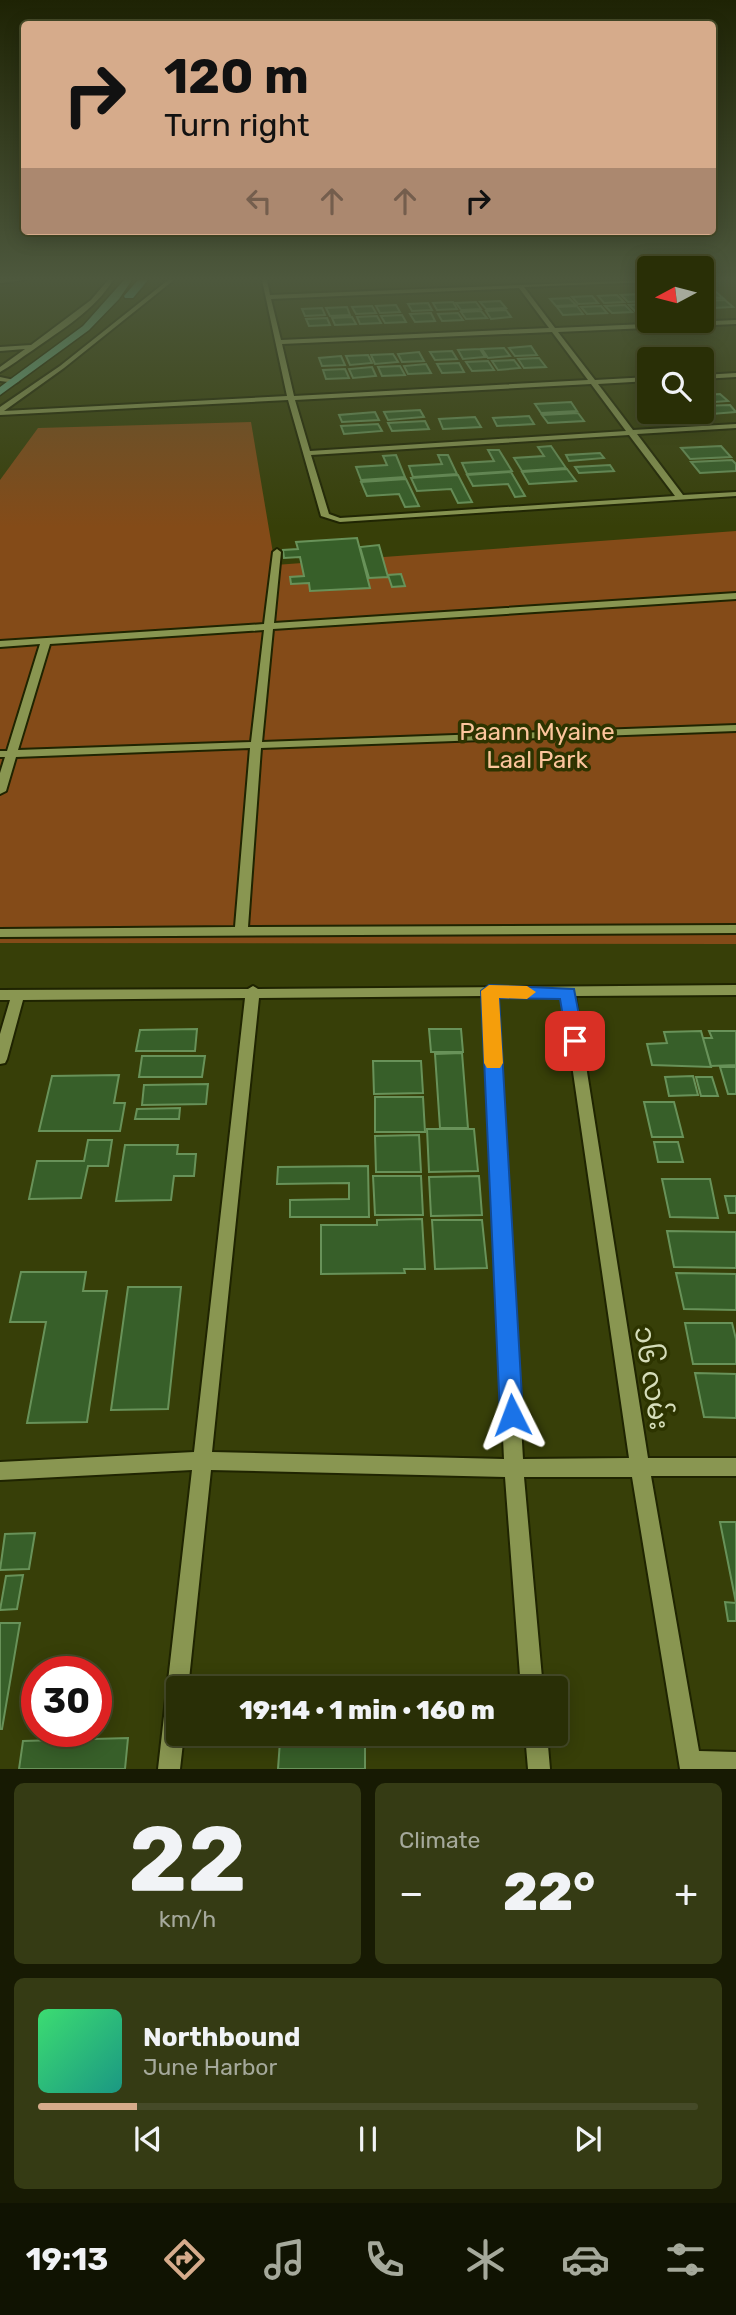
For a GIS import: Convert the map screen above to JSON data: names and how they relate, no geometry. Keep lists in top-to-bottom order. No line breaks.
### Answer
{"streets":{"street":["၁၆ လမ်း"]},"parks":["Paann Myaine Laal Park"],"north":"left","page":{"turn":["120 m","Turn right"],"limit":"30","trip":"19:14 · 1 min · 160 m","tile":[["22","km/h"],"Climate"],"heat":["−","22°","+"],"song":["Northbound","June Harbor"],"tabs":"19:13"}}
